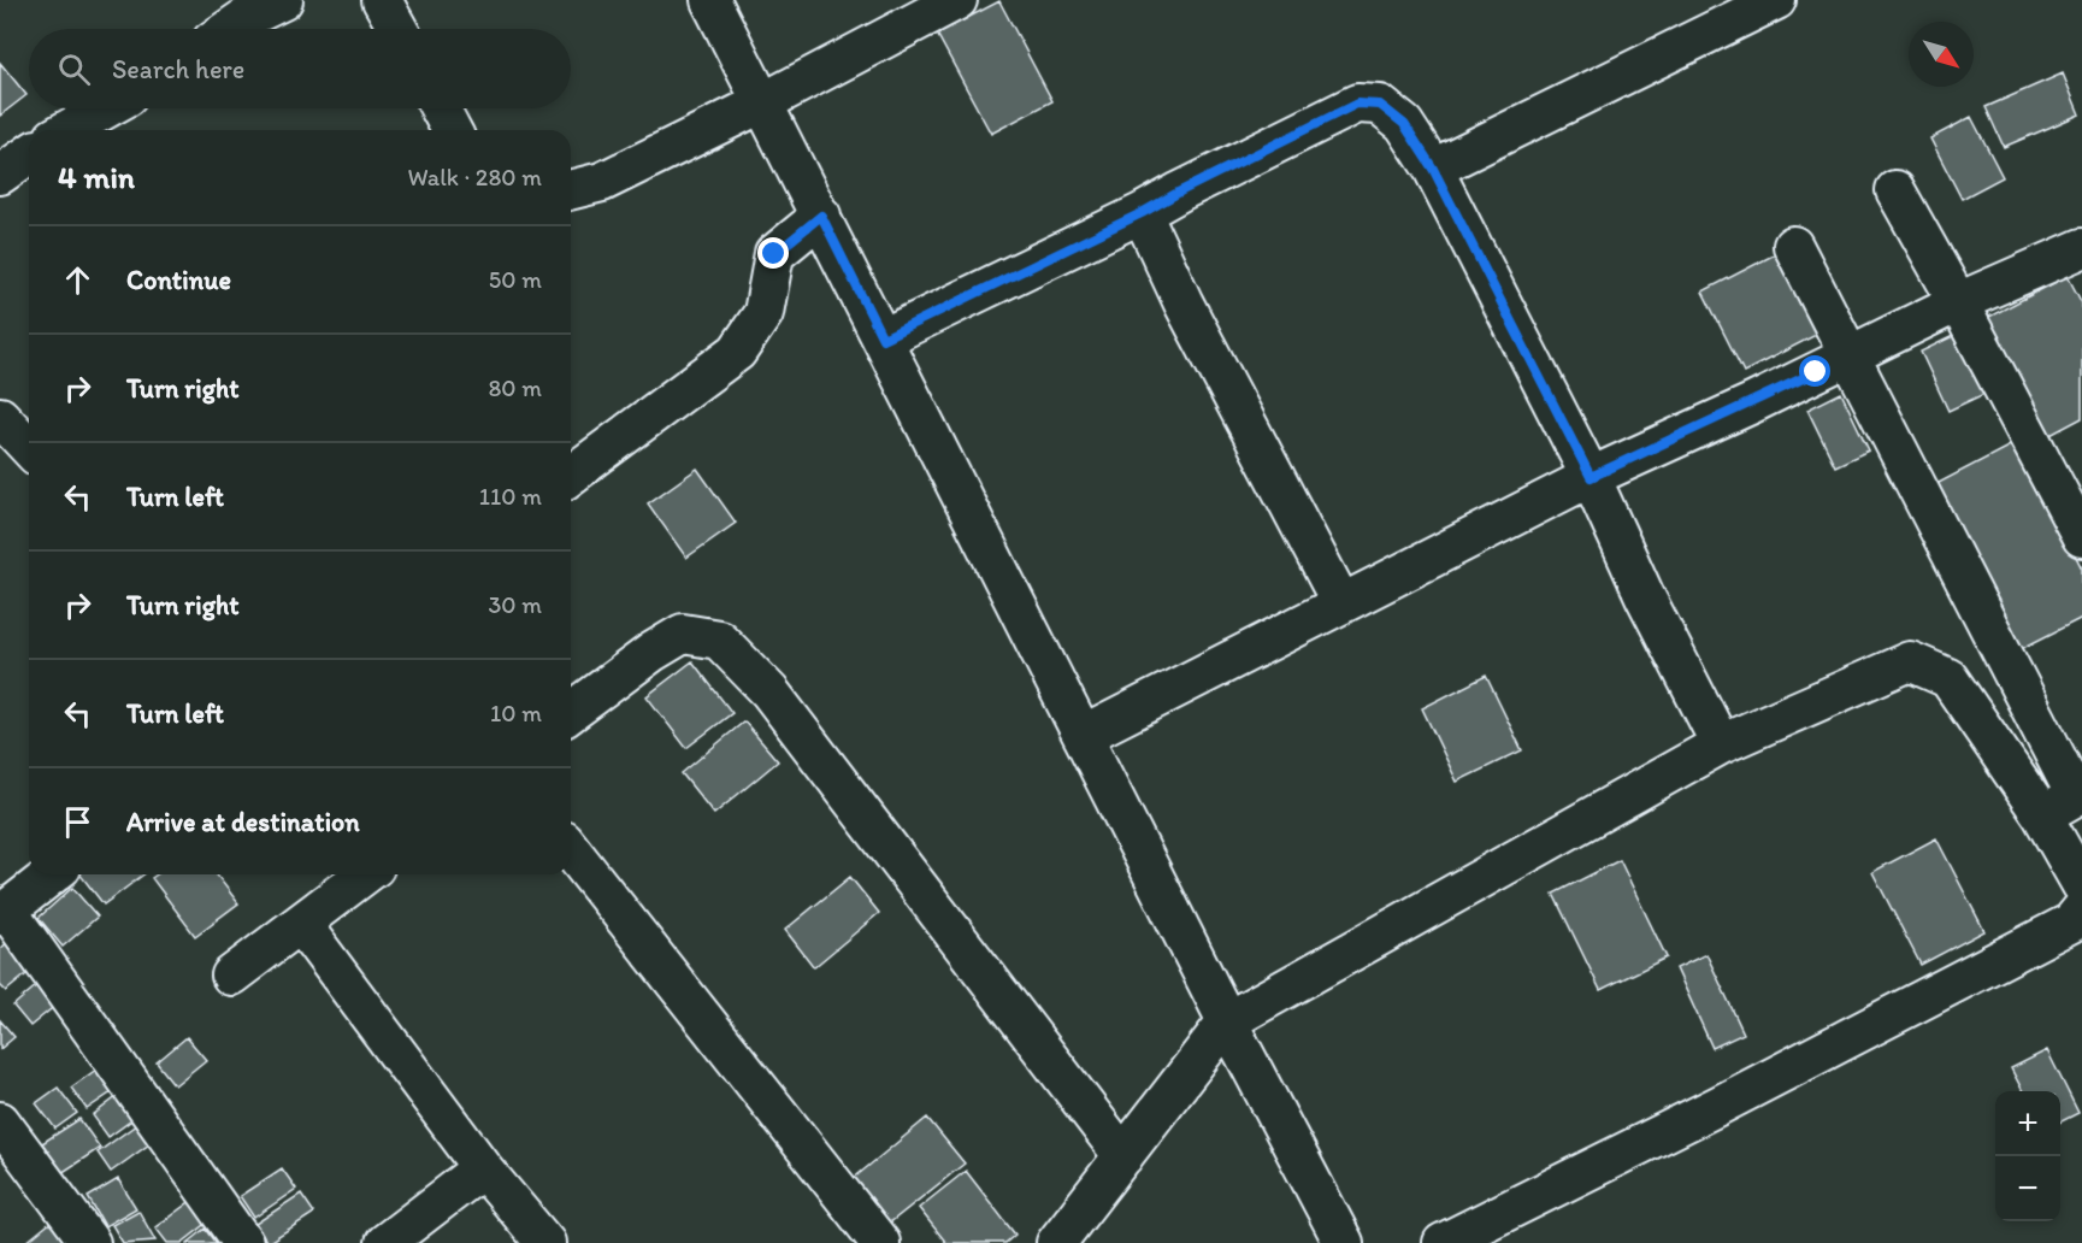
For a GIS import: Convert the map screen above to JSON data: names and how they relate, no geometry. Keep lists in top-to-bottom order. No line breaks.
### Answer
{"north":"bottom right","page":{"search":"Search here","heading":["4 min","Walk · 280 m"],"list":[["Continue","50 m"],["Turn right","80 m"],["Turn left","110 m"],["Turn right","30 m"],["Turn left","10 m"],"Arrive at destination"],"map_buttons":["+","−"]}}
